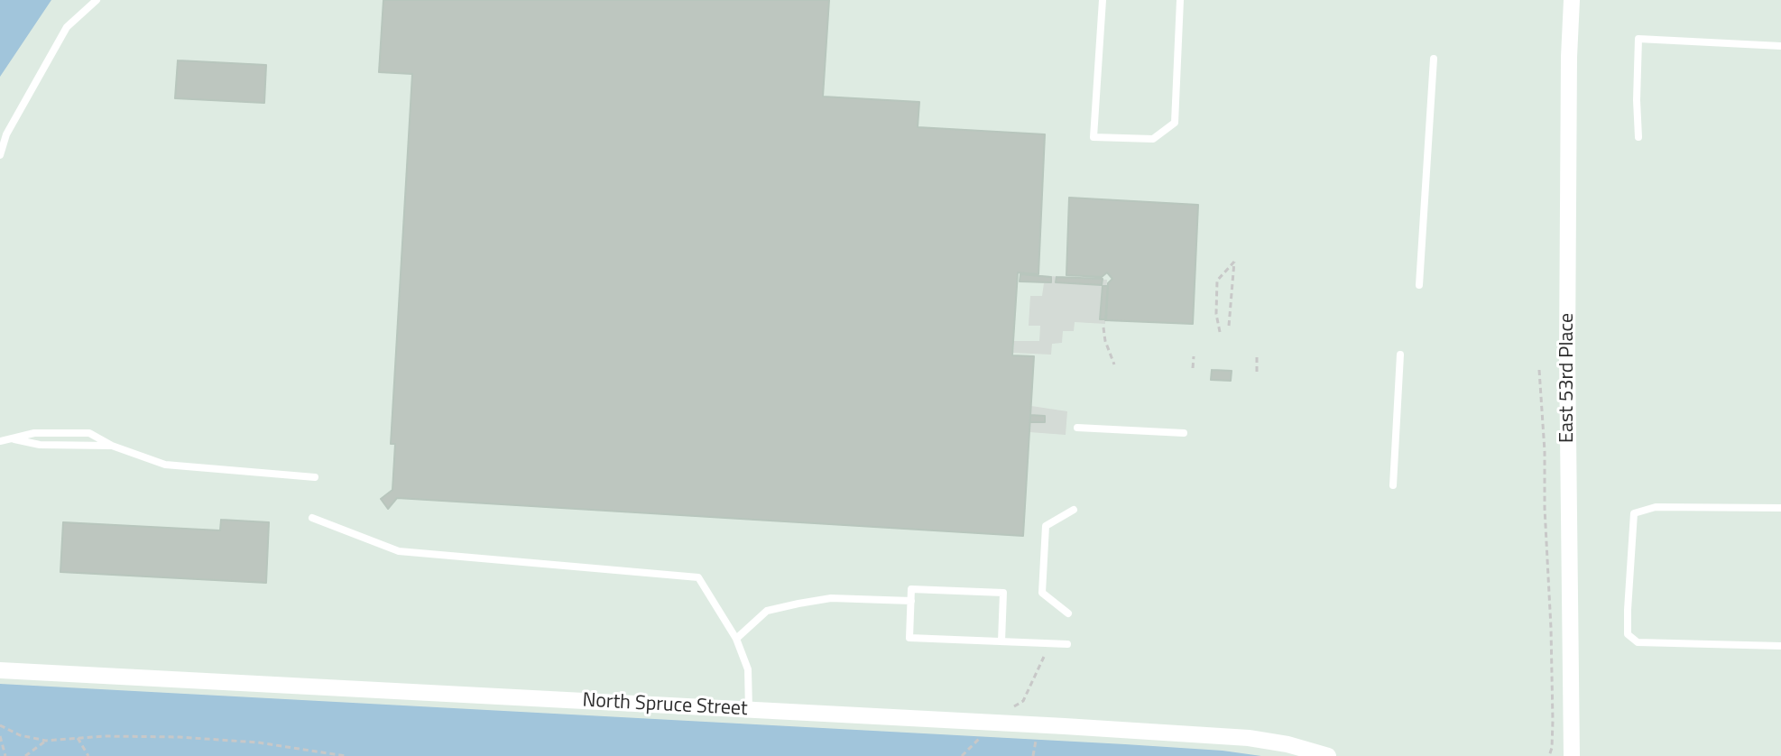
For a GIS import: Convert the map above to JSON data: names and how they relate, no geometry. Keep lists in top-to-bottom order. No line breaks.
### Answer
{"streets":{"street":["East 53rd Place","North Spruce Street"]}}
